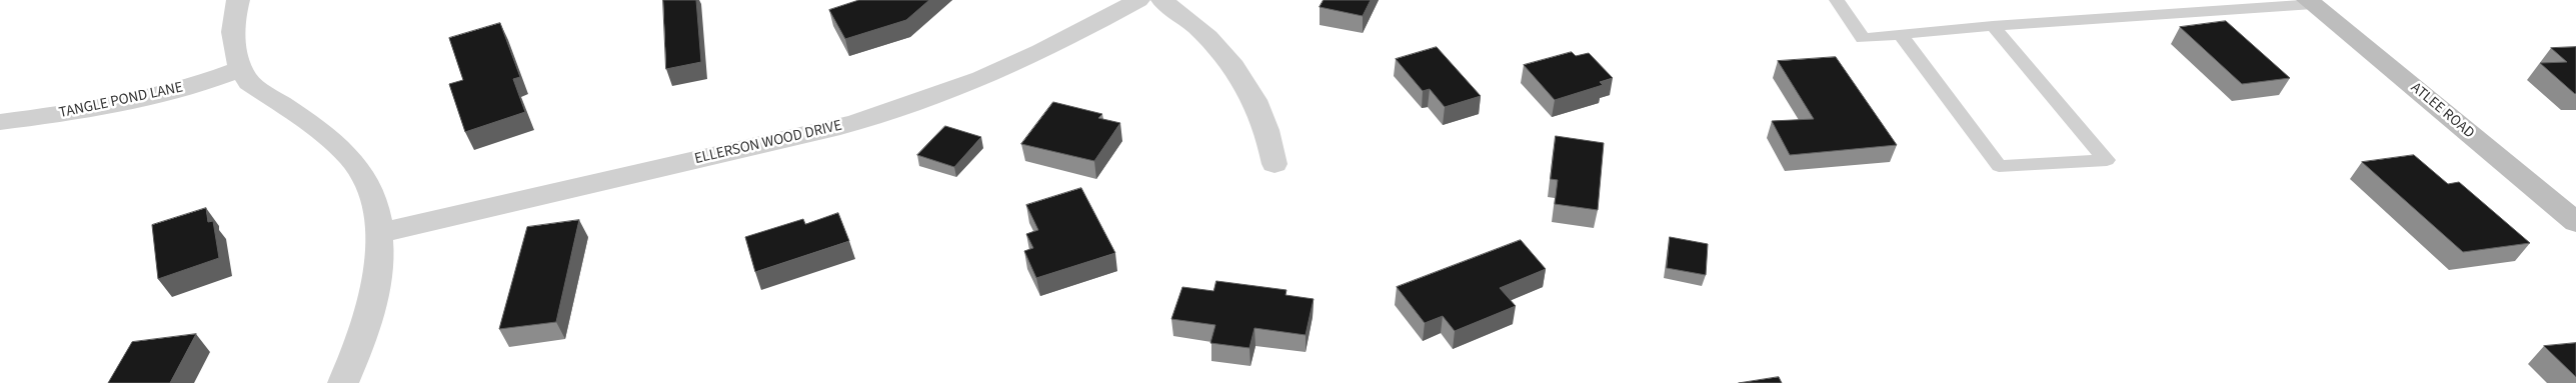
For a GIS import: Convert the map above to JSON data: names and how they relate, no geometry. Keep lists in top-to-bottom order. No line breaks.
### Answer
{"streets":{"main road":["ATLEE ROAD"],"street":["TANGLE POND LANE","ELLERSON WOOD DRIVE"]}}
